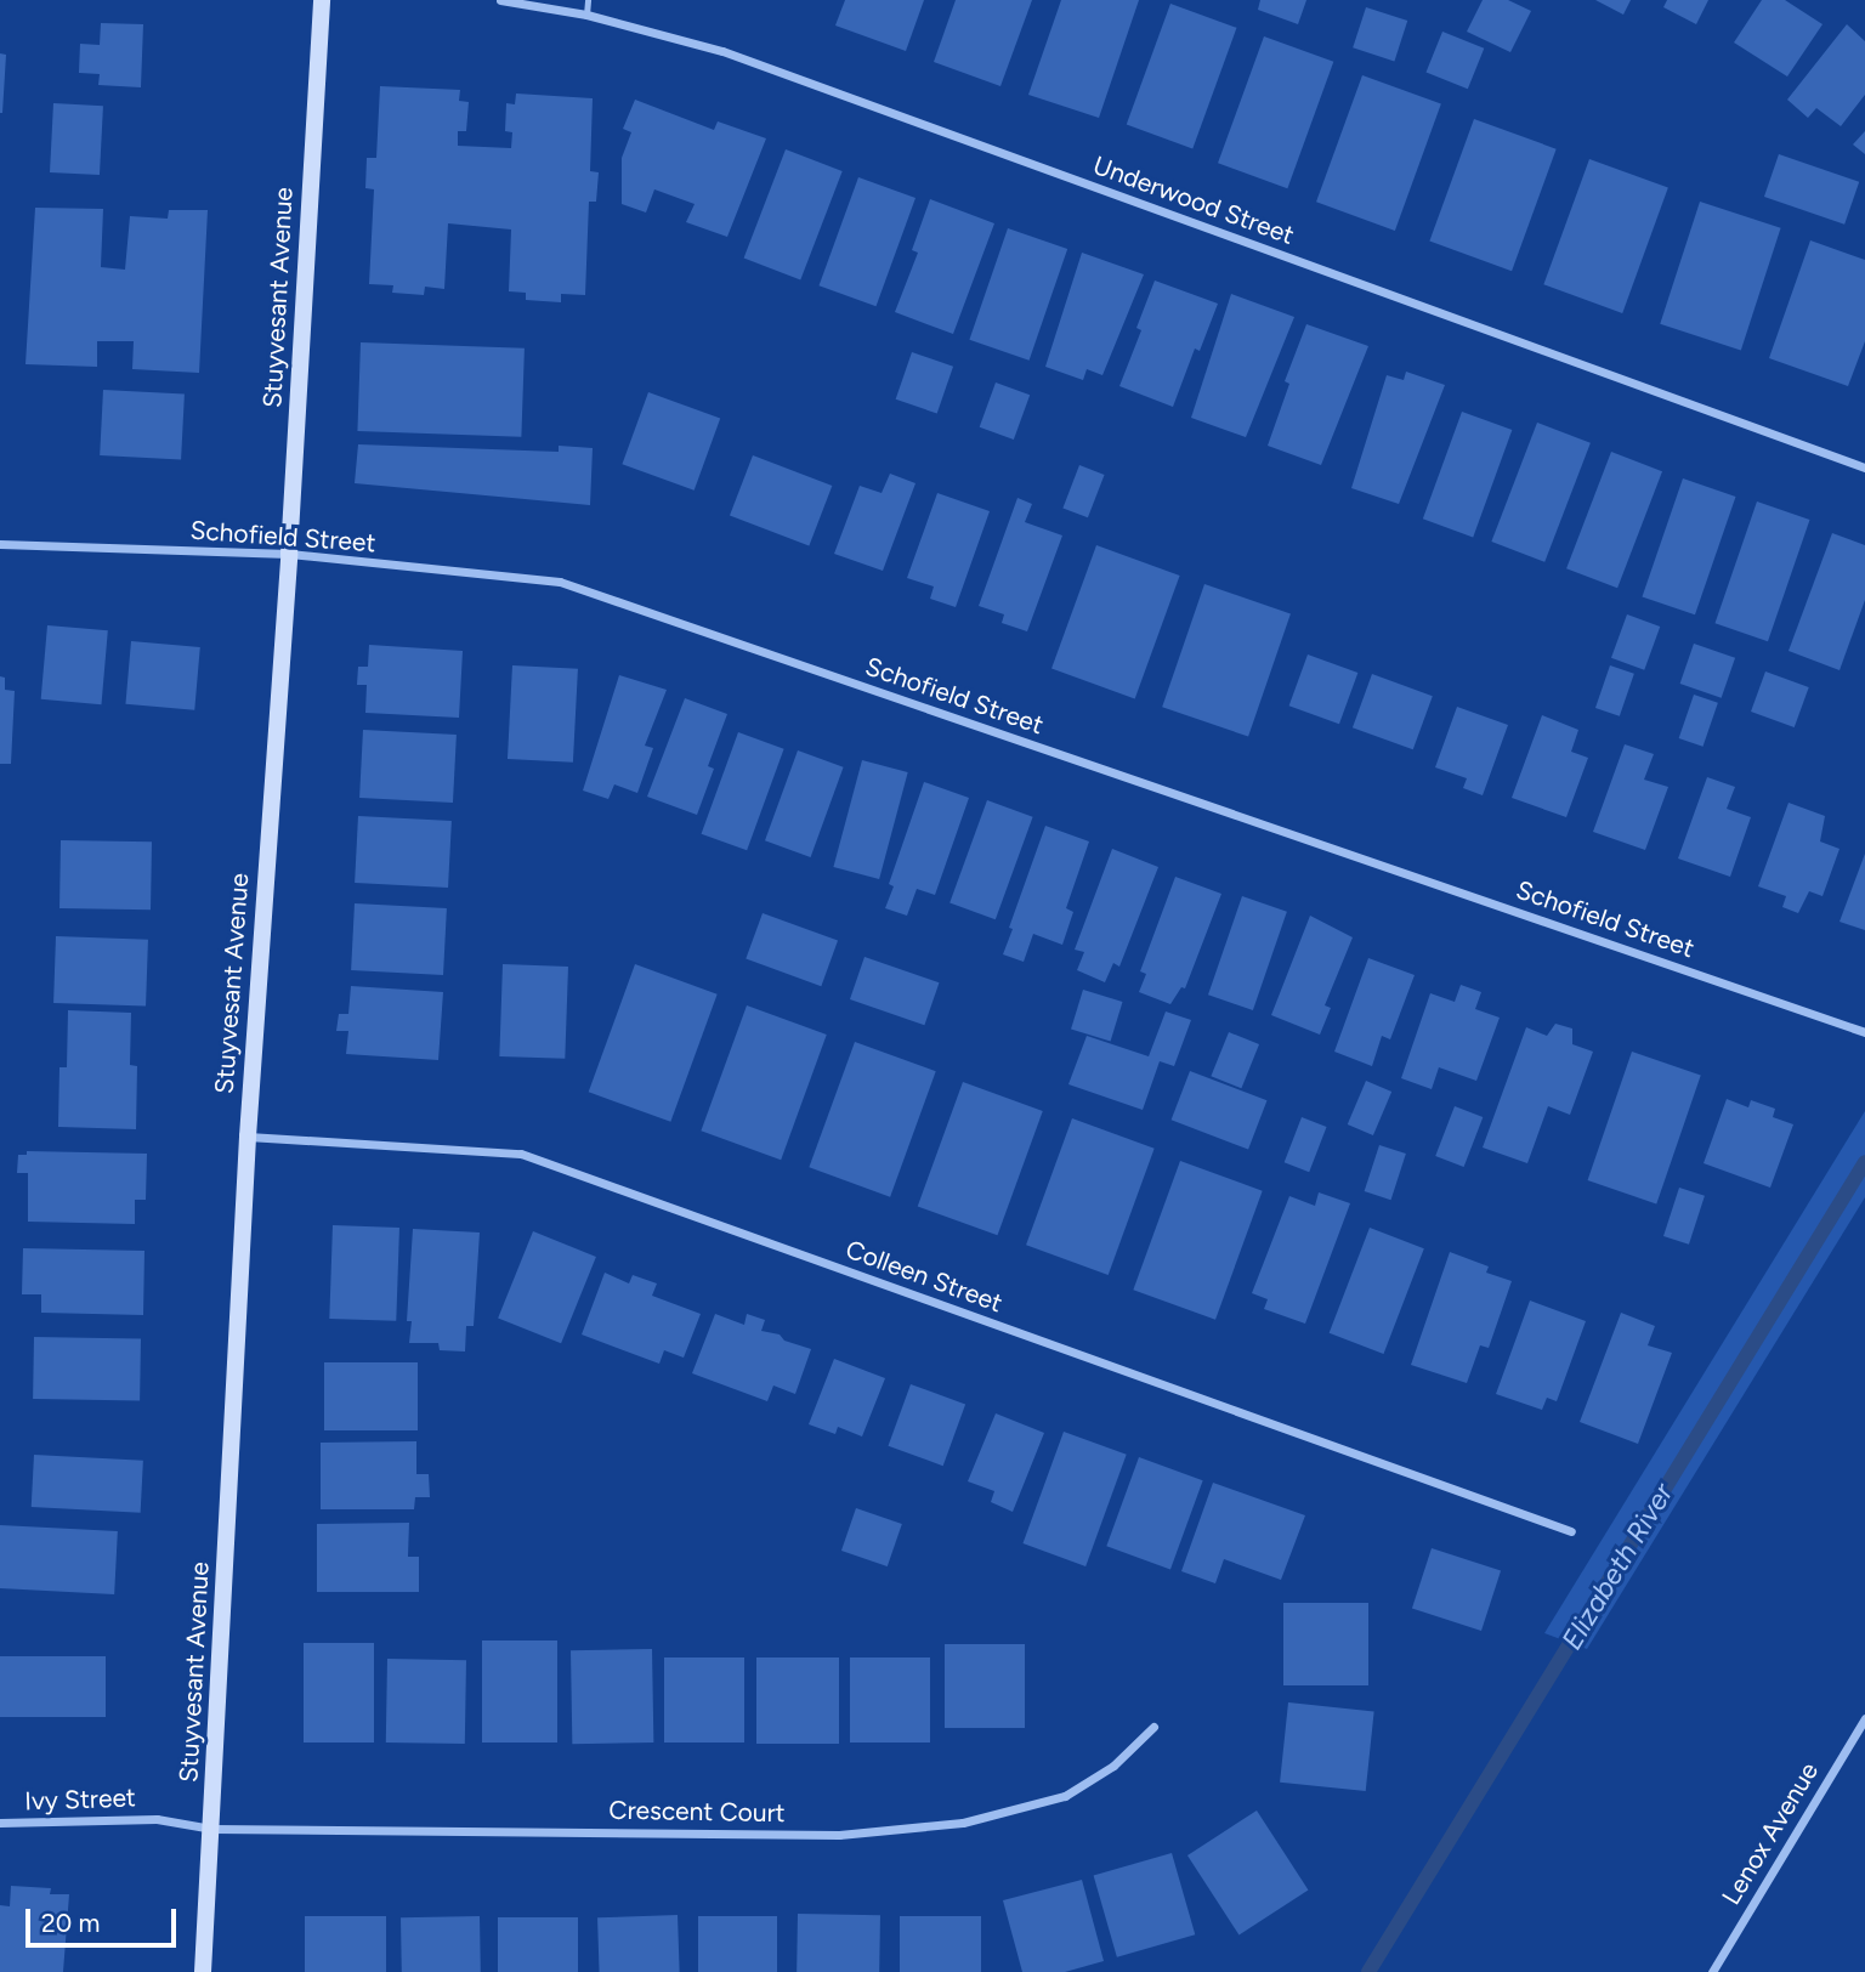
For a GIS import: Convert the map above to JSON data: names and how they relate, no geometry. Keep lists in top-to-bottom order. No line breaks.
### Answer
{"streets":{"main road":["Stuyvesant Avenue"],"street":["Underwood Street","Schofield Street","Colleen Street","Ivy Street","Crescent Court","Lenox Avenue"]},"crossings":[["Stuyvesant Avenue","Schofield Street"],["Stuyvesant Avenue","Colleen Street"],["Stuyvesant Avenue","Ivy Street"],["Stuyvesant Avenue","Crescent Court"],["Ivy Street","Crescent Court"]],"water":["Elizabeth River"],"scale_bar":"20 m"}
